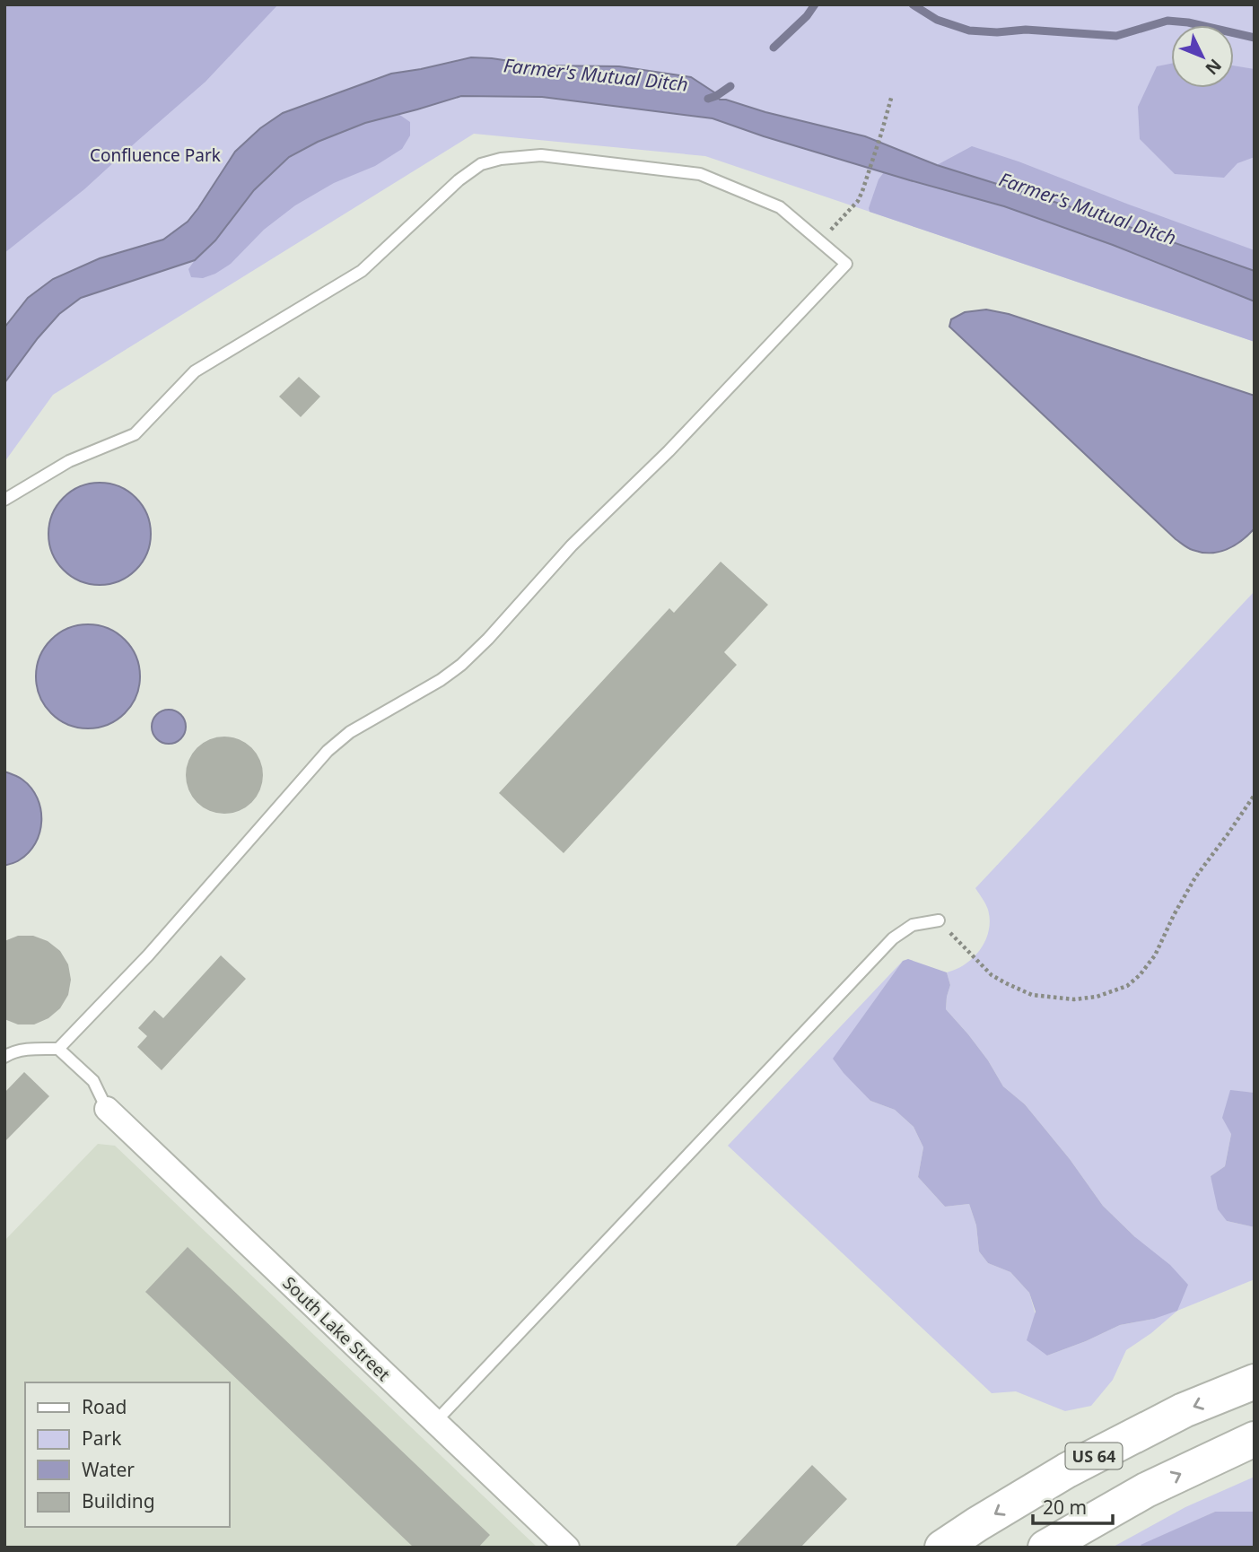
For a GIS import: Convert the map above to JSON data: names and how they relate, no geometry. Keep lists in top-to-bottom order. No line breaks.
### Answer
{"streets":{"highway":["US 64"],"street":["South Lake Street"]},"water":["Farmer's Mutual Ditch"],"parks":["Confluence Park"],"legend":["Road","Park","Water","Building"],"scale_bar":"20 m","north":"bottom right"}
